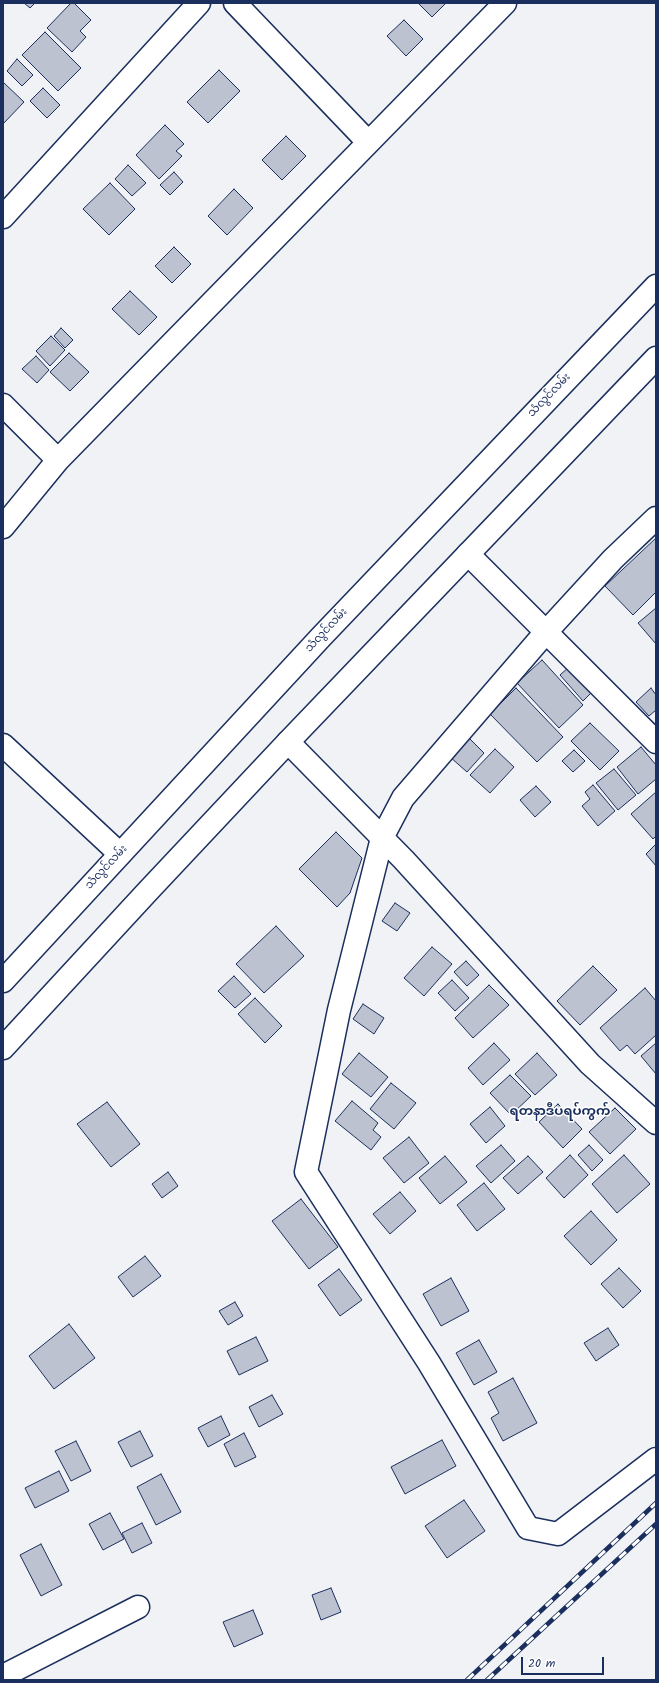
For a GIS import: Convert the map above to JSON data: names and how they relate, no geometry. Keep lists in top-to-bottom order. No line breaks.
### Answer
{"streets":{"street":["သံလွင်လမ်း"]},"districts":["ရတနာဒီပရပ်ကွက်"],"scale_bar":"20 m"}
